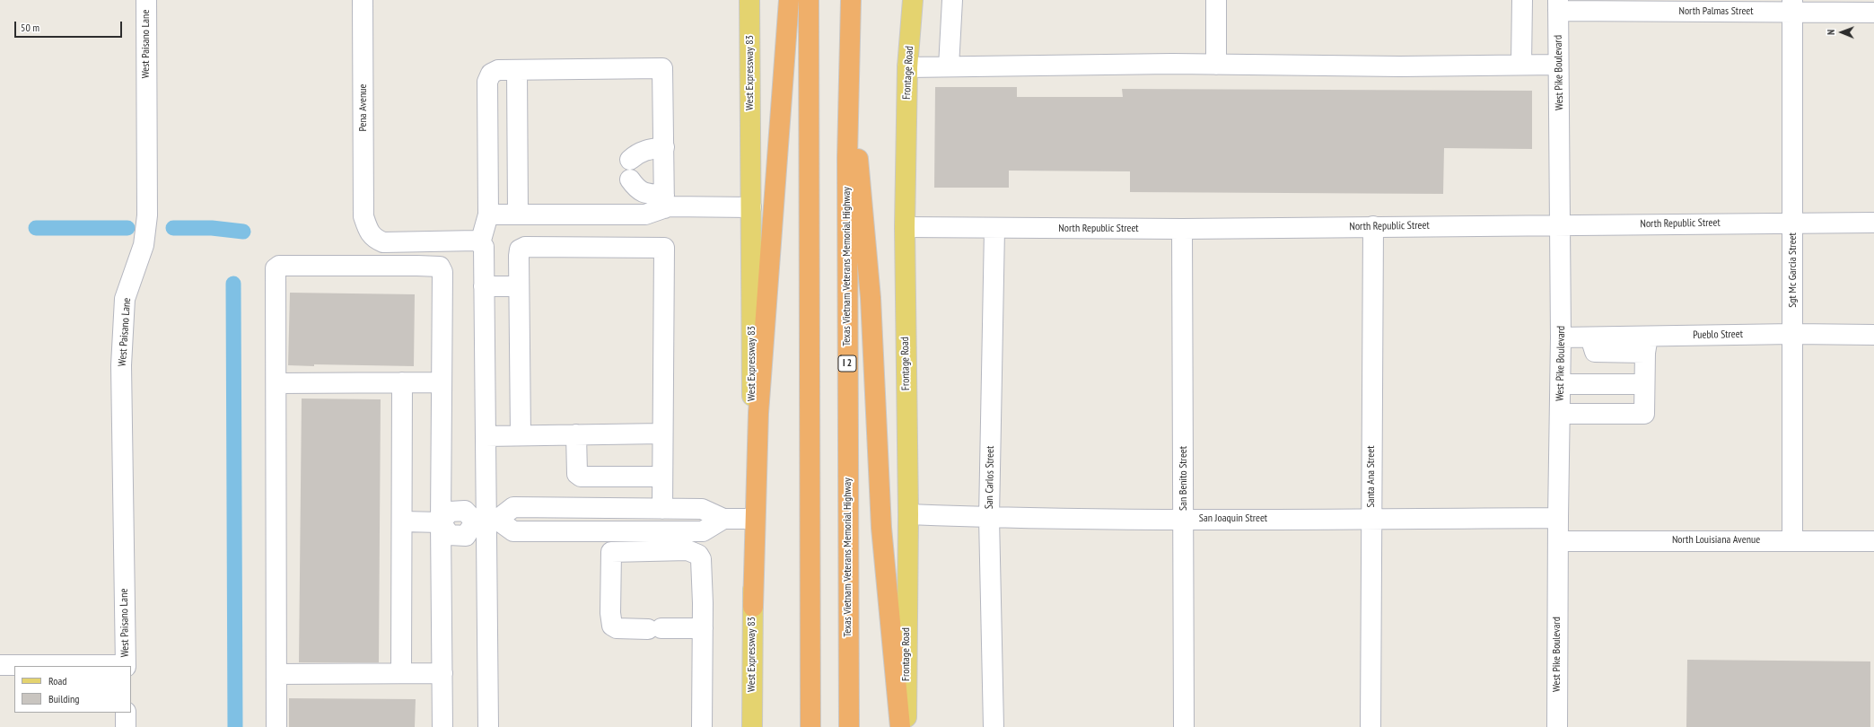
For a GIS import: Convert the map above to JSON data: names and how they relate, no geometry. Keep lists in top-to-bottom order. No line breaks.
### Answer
{"streets":{"highway":["Texas Vietnam Veterans Memorial Highway","I 2"],"main road":["West Expressway 83","Frontage Road"],"street":["North Palmas Street","West Paisano Lane","West Pike Boulevard","Pena Avenue","North Republic Street","Sgt Mc Garcia Street","Pueblo Street","Santa Ana Street","San Carlos Street","San Benito Street","San Joaquin Street","North Louisiana Avenue"]},"crossings":[["North Palmas Street","West Pike Boulevard"],["North Palmas Street","Sgt Mc Garcia Street"],["Frontage Road","North Republic Street"],["Frontage Road","San Joaquin Street"],["West Pike Boulevard","North Republic Street"],["West Pike Boulevard","Pueblo Street"],["West Pike Boulevard","San Joaquin Street"],["West Pike Boulevard","North Louisiana Avenue"],["North Republic Street","Sgt Mc Garcia Street"],["North Republic Street","Santa Ana Street"],["North Republic Street","San Carlos Street"],["North Republic Street","San Benito Street"],["Sgt Mc Garcia Street","Pueblo Street"],["Sgt Mc Garcia Street","North Louisiana Avenue"],["Santa Ana Street","San Joaquin Street"],["San Carlos Street","San Joaquin Street"],["San Benito Street","San Joaquin Street"]],"legend":["Road","Building"],"scale_bar":"50 m","north":"left"}
